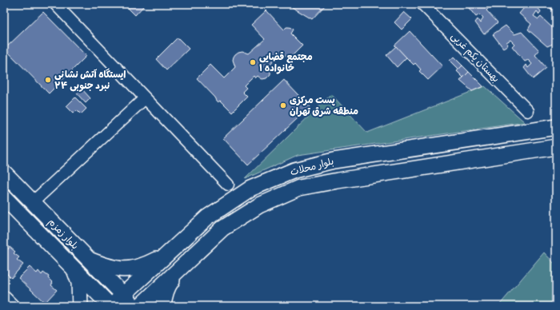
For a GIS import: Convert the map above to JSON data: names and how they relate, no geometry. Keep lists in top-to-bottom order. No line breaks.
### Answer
{"streets":{"main road":["بلوار محلات","بلوار زمزم"],"street":["بهستان یکم غربی"]},"crossings":[["بلوار محلات","بلوار زمزم"]],"places":["مجتمع قضایی خانواده ۱","ایستگاه آتش نشانی ۲۴ نبرد جنوبی","پست مرکزی منطقه شرق تهران"]}
